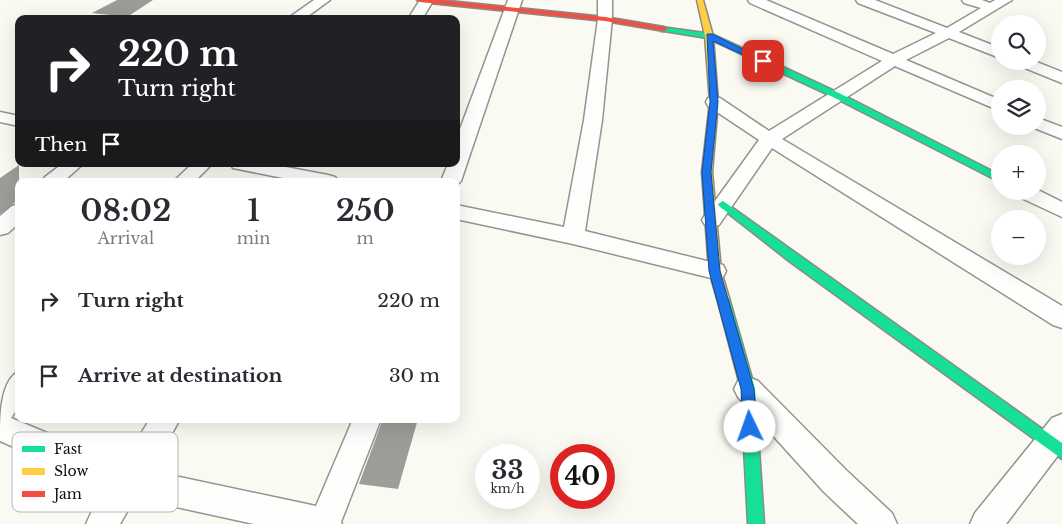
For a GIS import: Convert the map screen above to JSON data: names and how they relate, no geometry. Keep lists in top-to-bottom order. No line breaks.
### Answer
{"legend":["Fast","Slow","Jam"],"page":{"map_buttons":["+","−"],"turn":["220 m","Turn right"],"then":"Then","eta":["08:02","Arrival","1","min","250","m"],"list":[{"name":"Turn right","value":"220 m"},{"name":"Arrive at destination","value":"30 m"}],"speed":"33 km/h","limit":"40"}}
